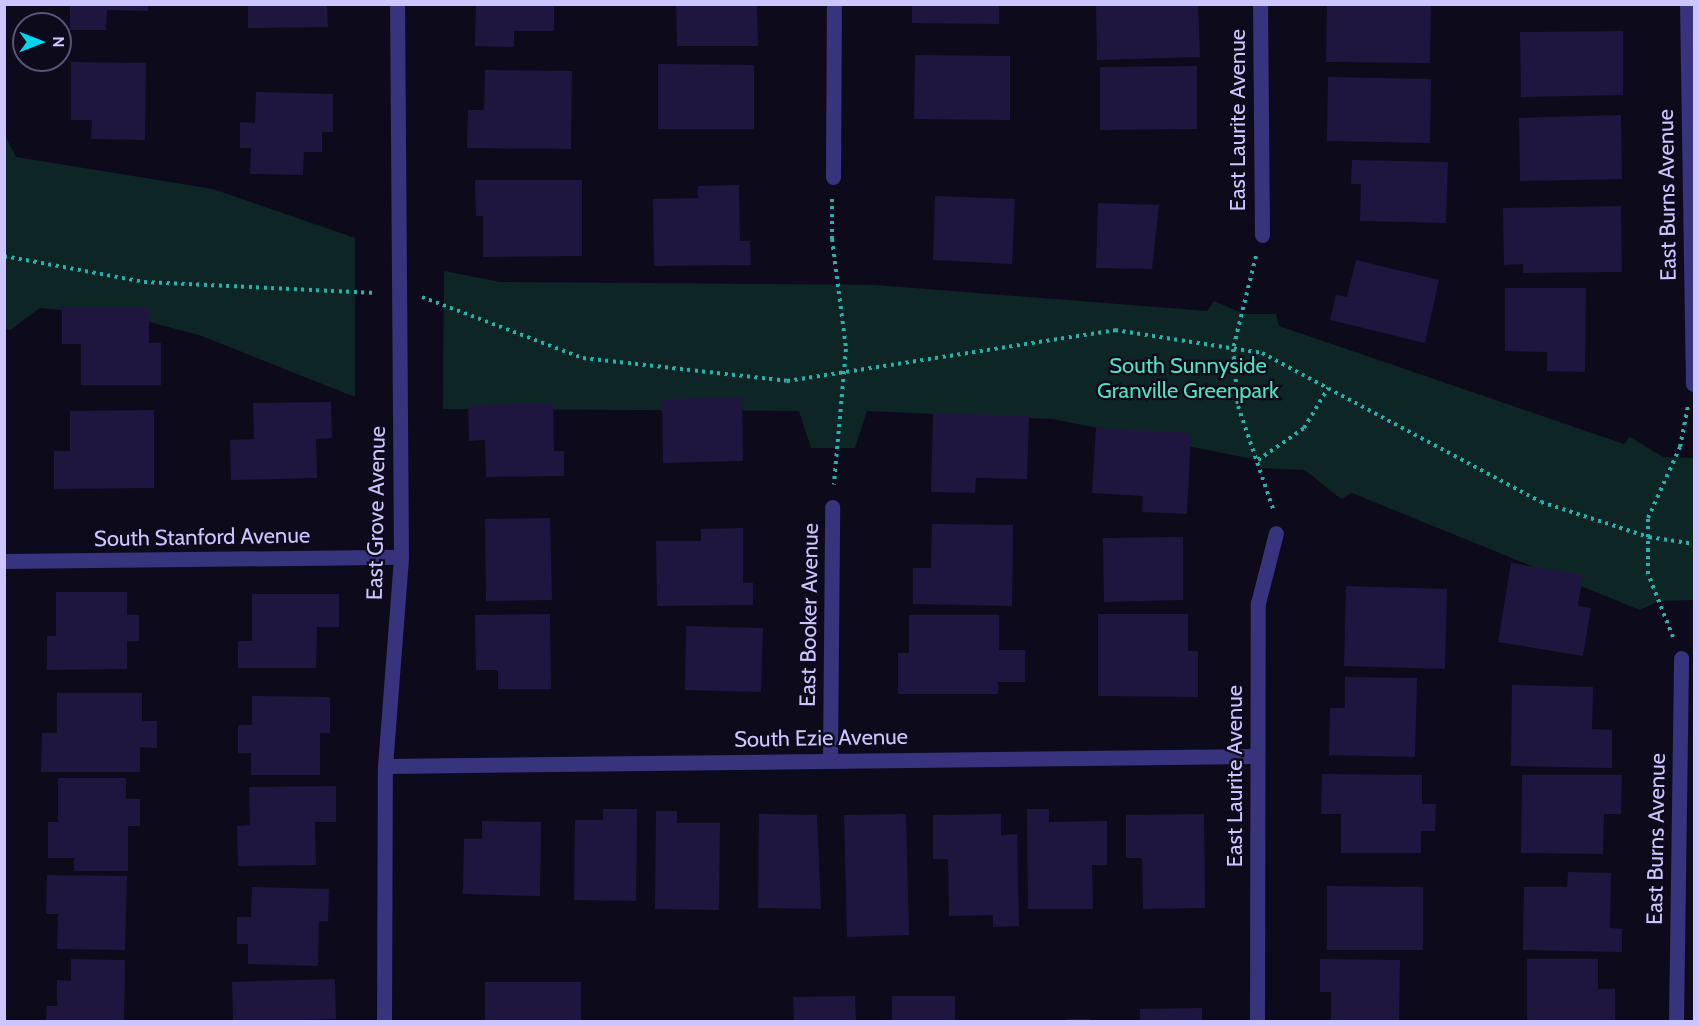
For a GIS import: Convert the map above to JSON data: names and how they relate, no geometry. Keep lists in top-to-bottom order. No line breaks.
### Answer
{"streets":{"street":["East Laurite Avenue","East Burns Avenue","East Grove Avenue","South Stanford Avenue","East Booker Avenue","South Ezie Avenue"]},"crossings":[["East Laurite Avenue","South Ezie Avenue"],["East Grove Avenue","South Stanford Avenue"],["East Grove Avenue","South Ezie Avenue"],["East Booker Avenue","South Ezie Avenue"]],"parks":["South Sunnyside Granville Greenpark"],"north":"right"}
